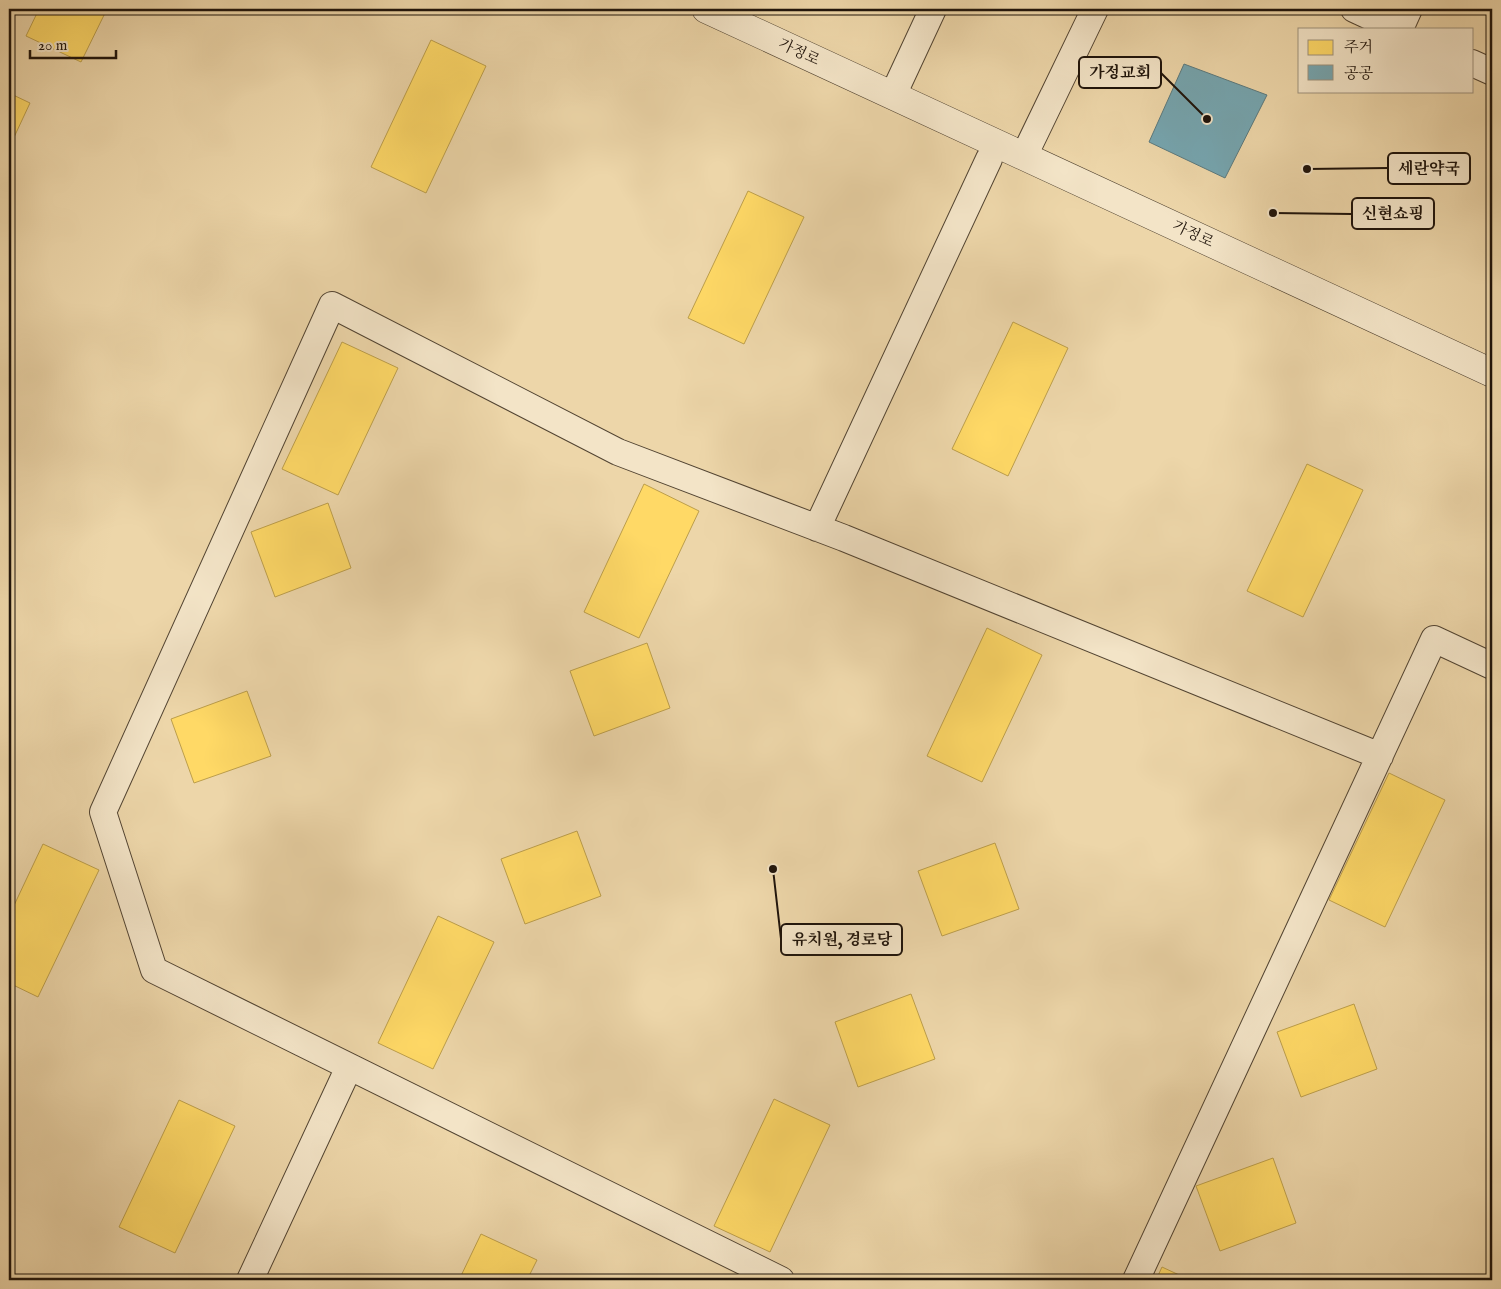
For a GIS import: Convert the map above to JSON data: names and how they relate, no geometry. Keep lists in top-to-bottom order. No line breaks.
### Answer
{"streets":{"street":["가정로"]},"places":["가정교회","세란약국","신현쇼핑","유치원, 경로당"],"legend":["주거","공공"],"scale_bar":"20 m"}
